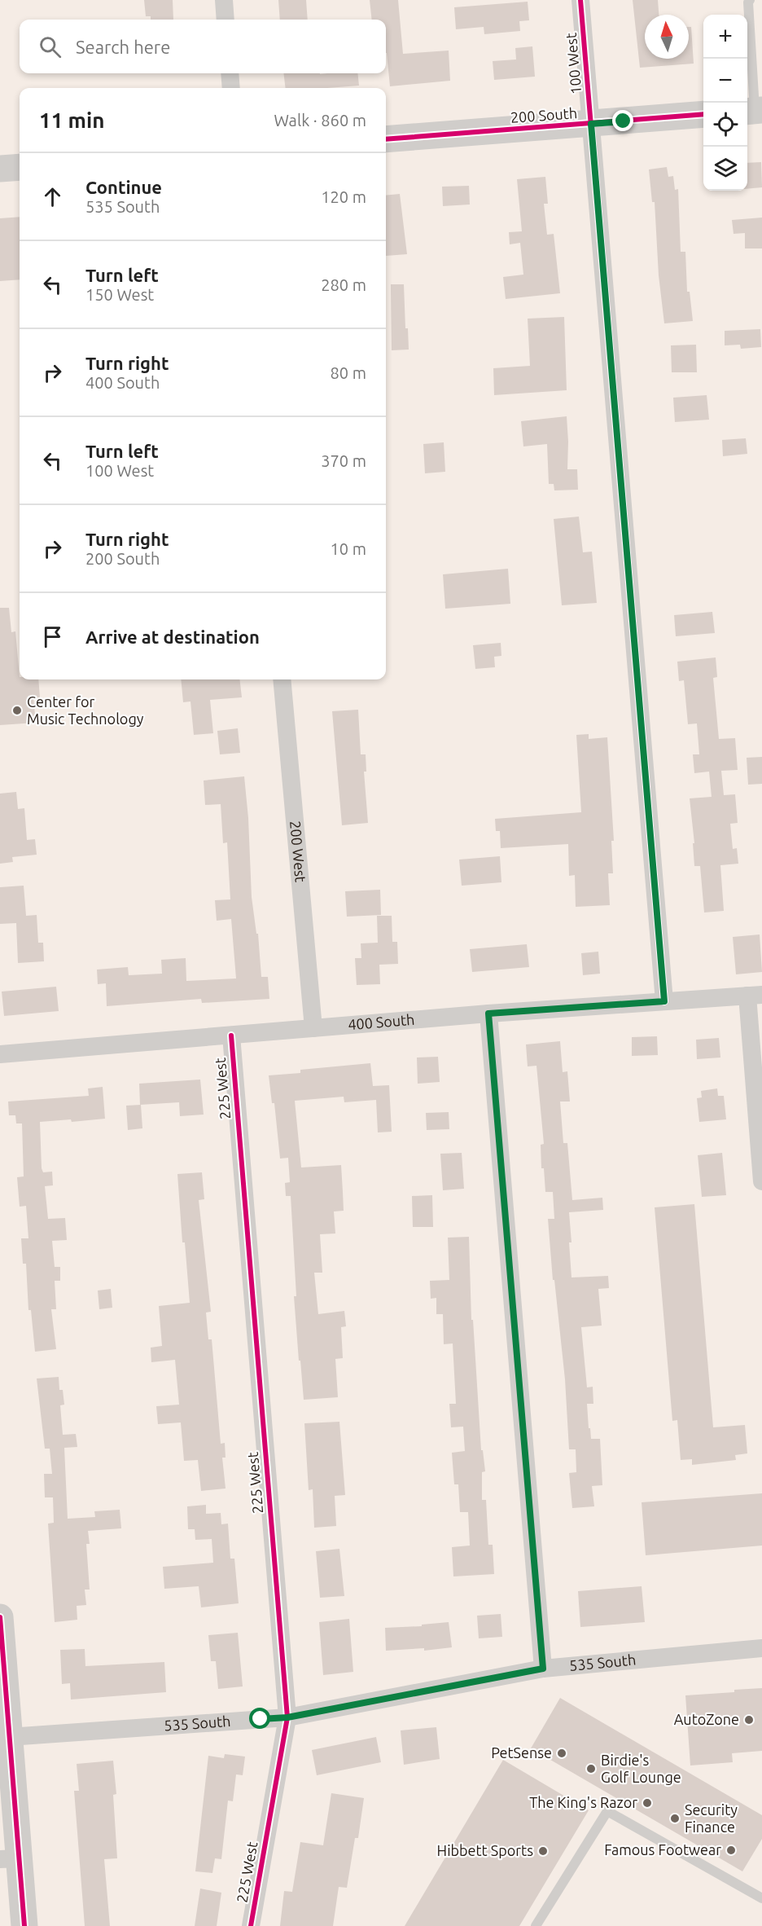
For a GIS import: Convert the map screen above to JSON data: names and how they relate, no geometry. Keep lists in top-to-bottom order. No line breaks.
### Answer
{"streets":{"street":["100 West","200 South","200 West","400 South","225 West","535 South"]},"crossings":[["100 West","200 South"],["100 West","400 South"],["200 West","400 South"],["400 South","225 West"],["225 West","535 South"]],"places":["Center for Music Technology","AutoZone","PetSense","Birdie's Golf Lounge","The King's Razor","Security Finance","Famous Footwear","Hibbett Sports"],"north":"top","page":{"map_buttons":["+","−"],"search":"Search here","heading":["11 min","Walk · 860 m"],"list":[["Continue","535 South","120 m"],["Turn left","150 West","280 m"],["Turn right","400 South","80 m"],["Turn left","100 West","370 m"],["Turn right","200 South","10 m"],"Arrive at destination"]}}
